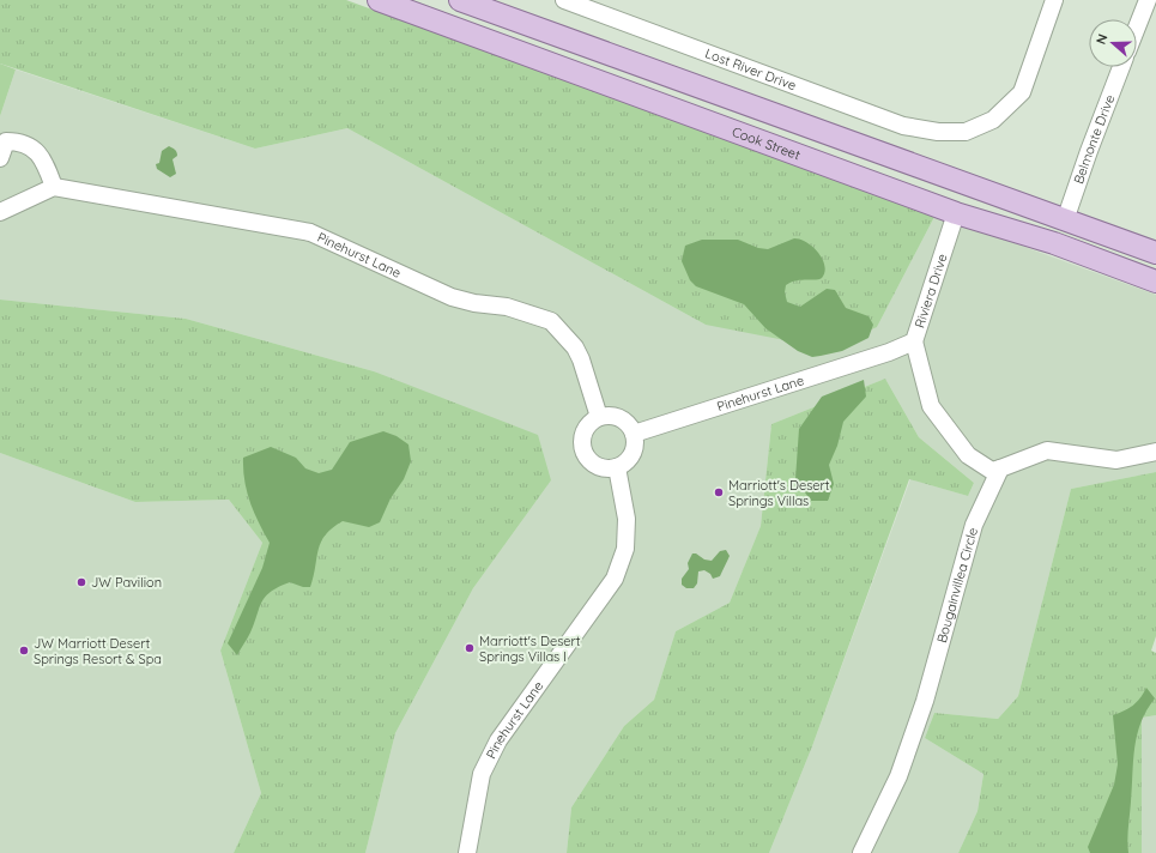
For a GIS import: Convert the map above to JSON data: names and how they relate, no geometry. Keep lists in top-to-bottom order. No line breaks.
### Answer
{"streets":{"main road":["Cook Street"],"street":["Lost River Drive","Belmonte Drive","Pinehurst Lane","Riviera Drive","Bougainvillea Circle"]},"crossings":[["Cook Street","Riviera Drive"],["Pinehurst Lane","Riviera Drive"]],"places":["Marriott's Desert Springs Villas","JW Pavilion","Marriott's Desert Springs Villas I","JW Marriott Desert Springs Resort & Spa"],"north":"left"}
